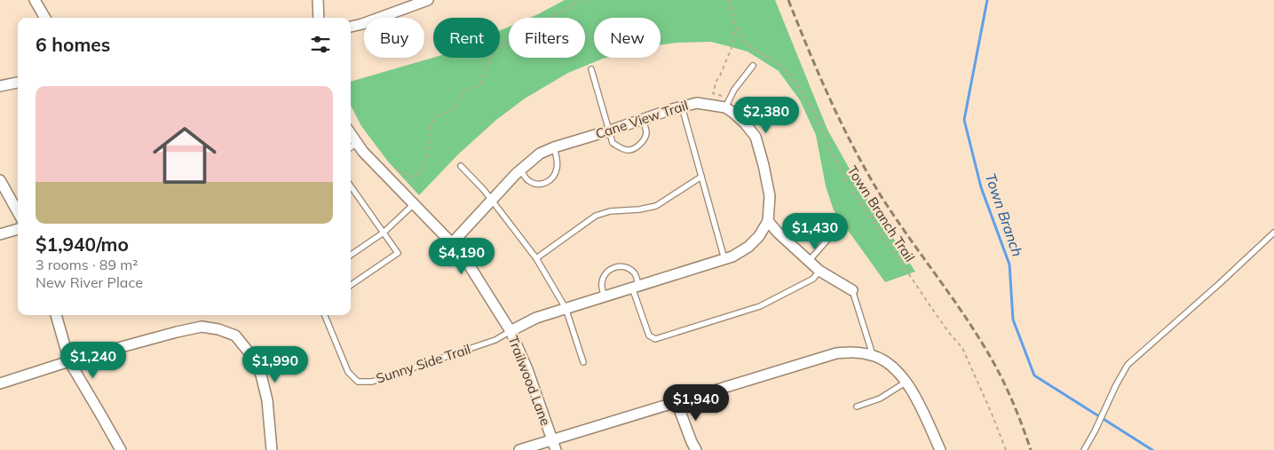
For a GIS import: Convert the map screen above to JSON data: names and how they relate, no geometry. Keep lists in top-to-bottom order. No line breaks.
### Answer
{"streets":{"street":["Cane View Trail","Trailwood Lane"],"lane":["Sunny Side Trail"],"path":["Town Branch Trail"]},"crossings":[["Cane View Trail","Trailwood Lane"],["Sunny Side Trail","Trailwood Lane"]],"water":["Town Branch"],"page":{"chip":["Buy","Rent","Filters","New"],"heading":"6 homes","list":[{"name":"$1,940/mo","note":"3 rooms · 89 m² · New River Place"}],"price":["$2,380","$1,430","$4,190","$1,240","$1,990","$1,940"]}}
